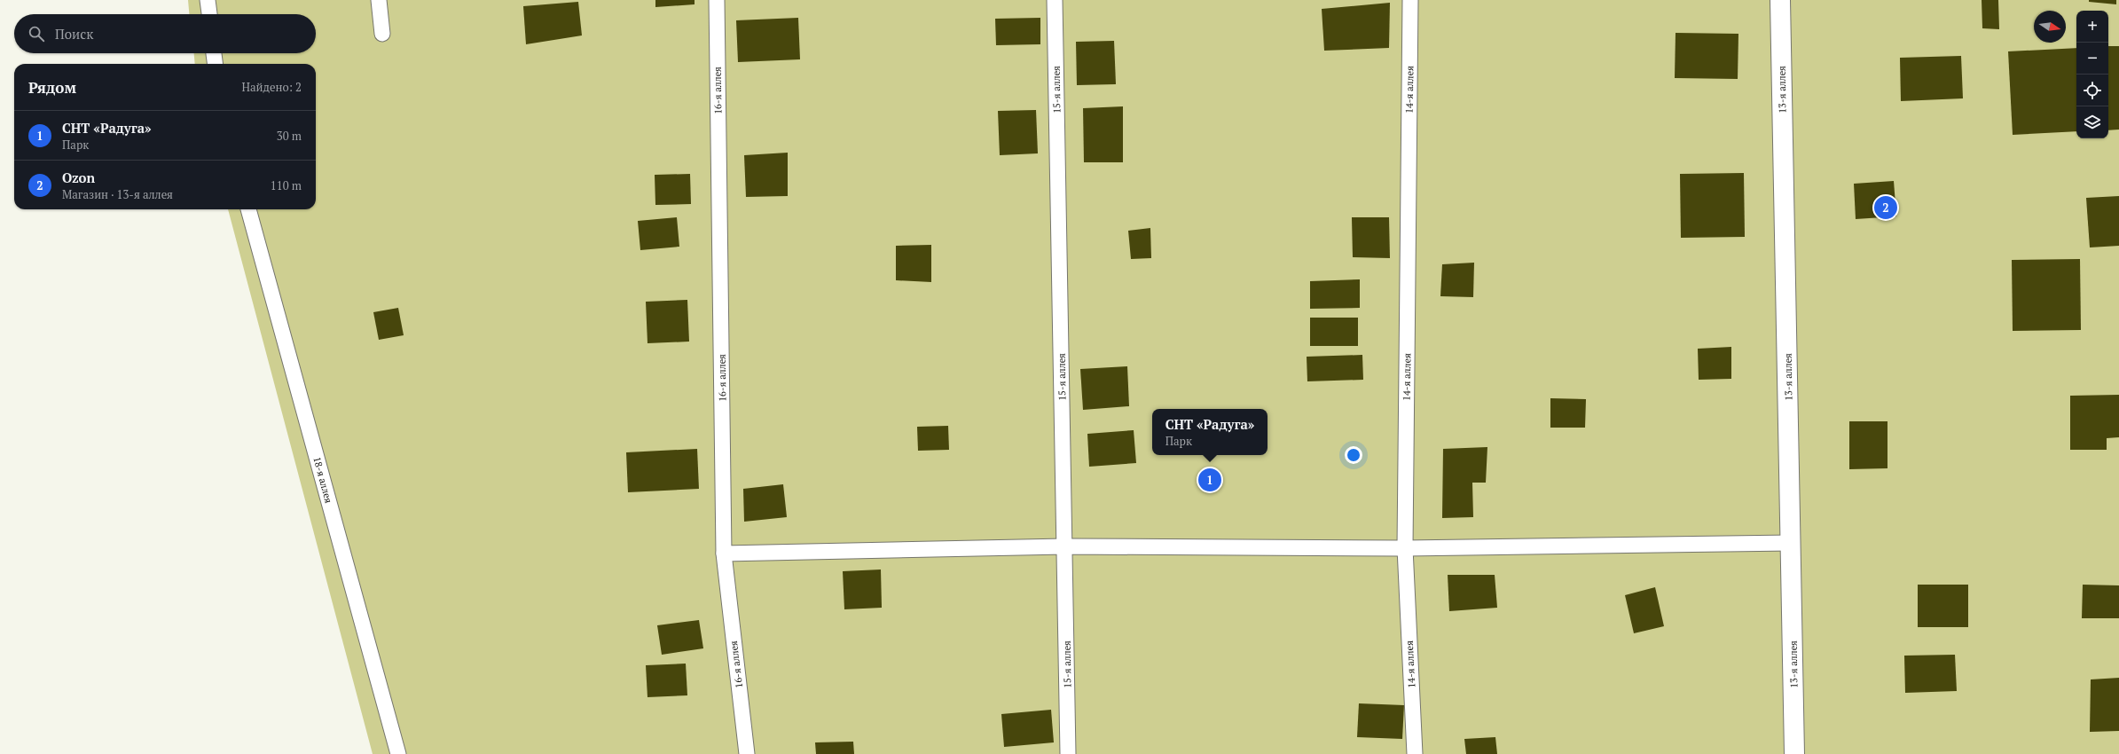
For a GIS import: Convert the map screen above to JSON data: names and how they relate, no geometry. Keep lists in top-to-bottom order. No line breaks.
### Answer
{"streets":{"street":["13-я аллея"],"lane":["15-я аллея","14-я аллея","16-я аллея","18-я аллея"]},"north":"right","page":{"map_buttons":["+","−"],"search":"Поиск","heading":["Рядом","Найдено: 2"],"list":[{"mark":"1","name":"СНТ «Радуга»","note":"Парк","value":"30 m"},{"mark":"2","name":"Ozon","note":"Магазин · 13-я аллея","value":"110 m"}],"pins":["2","1"],"popup":["СНТ «Радуга»","Парк"]}}
